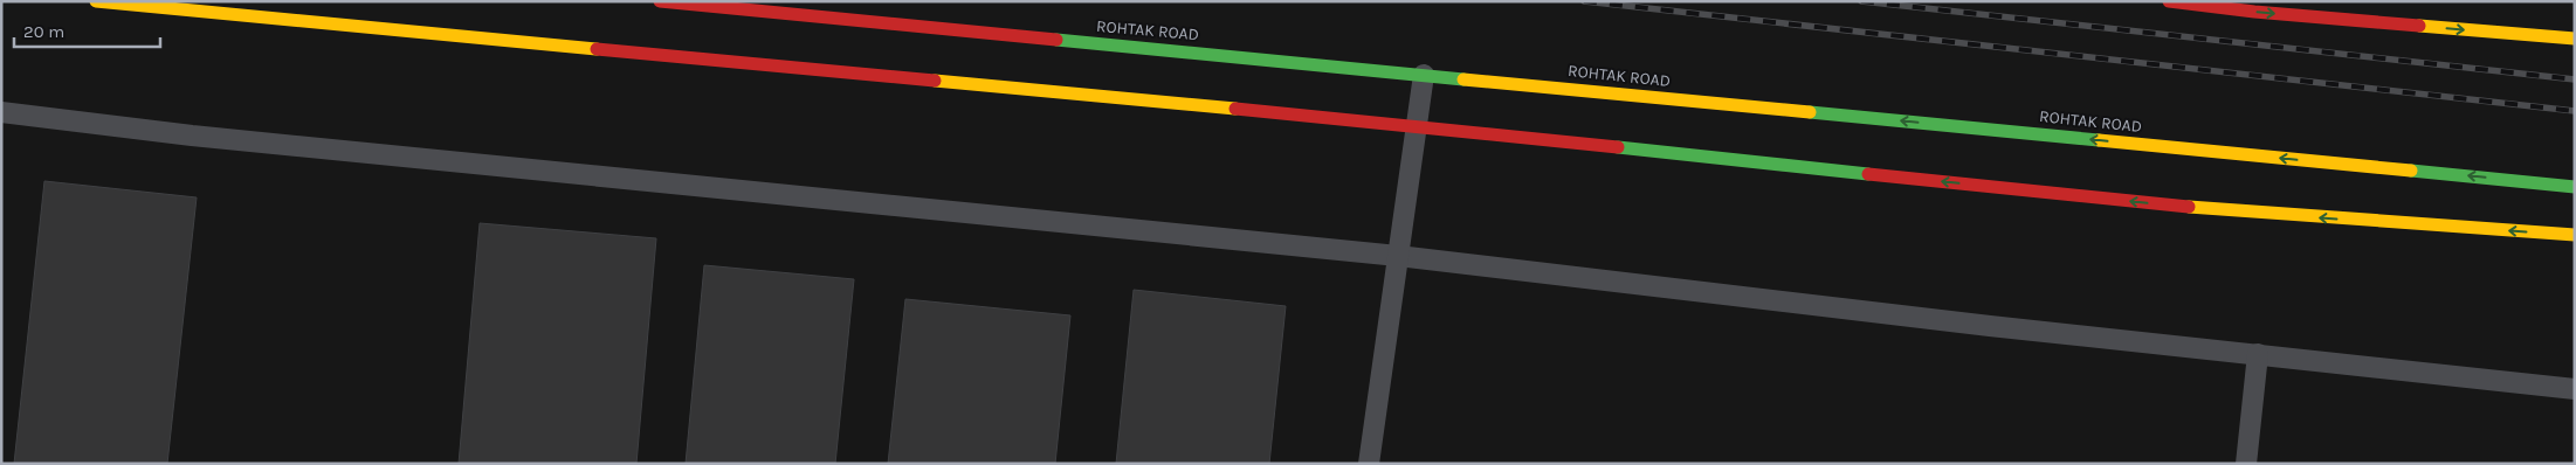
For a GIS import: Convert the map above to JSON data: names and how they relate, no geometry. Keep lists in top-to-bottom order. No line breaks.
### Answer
{"streets":{"main road":["ROHTAK ROAD"]},"scale_bar":"20 m"}
